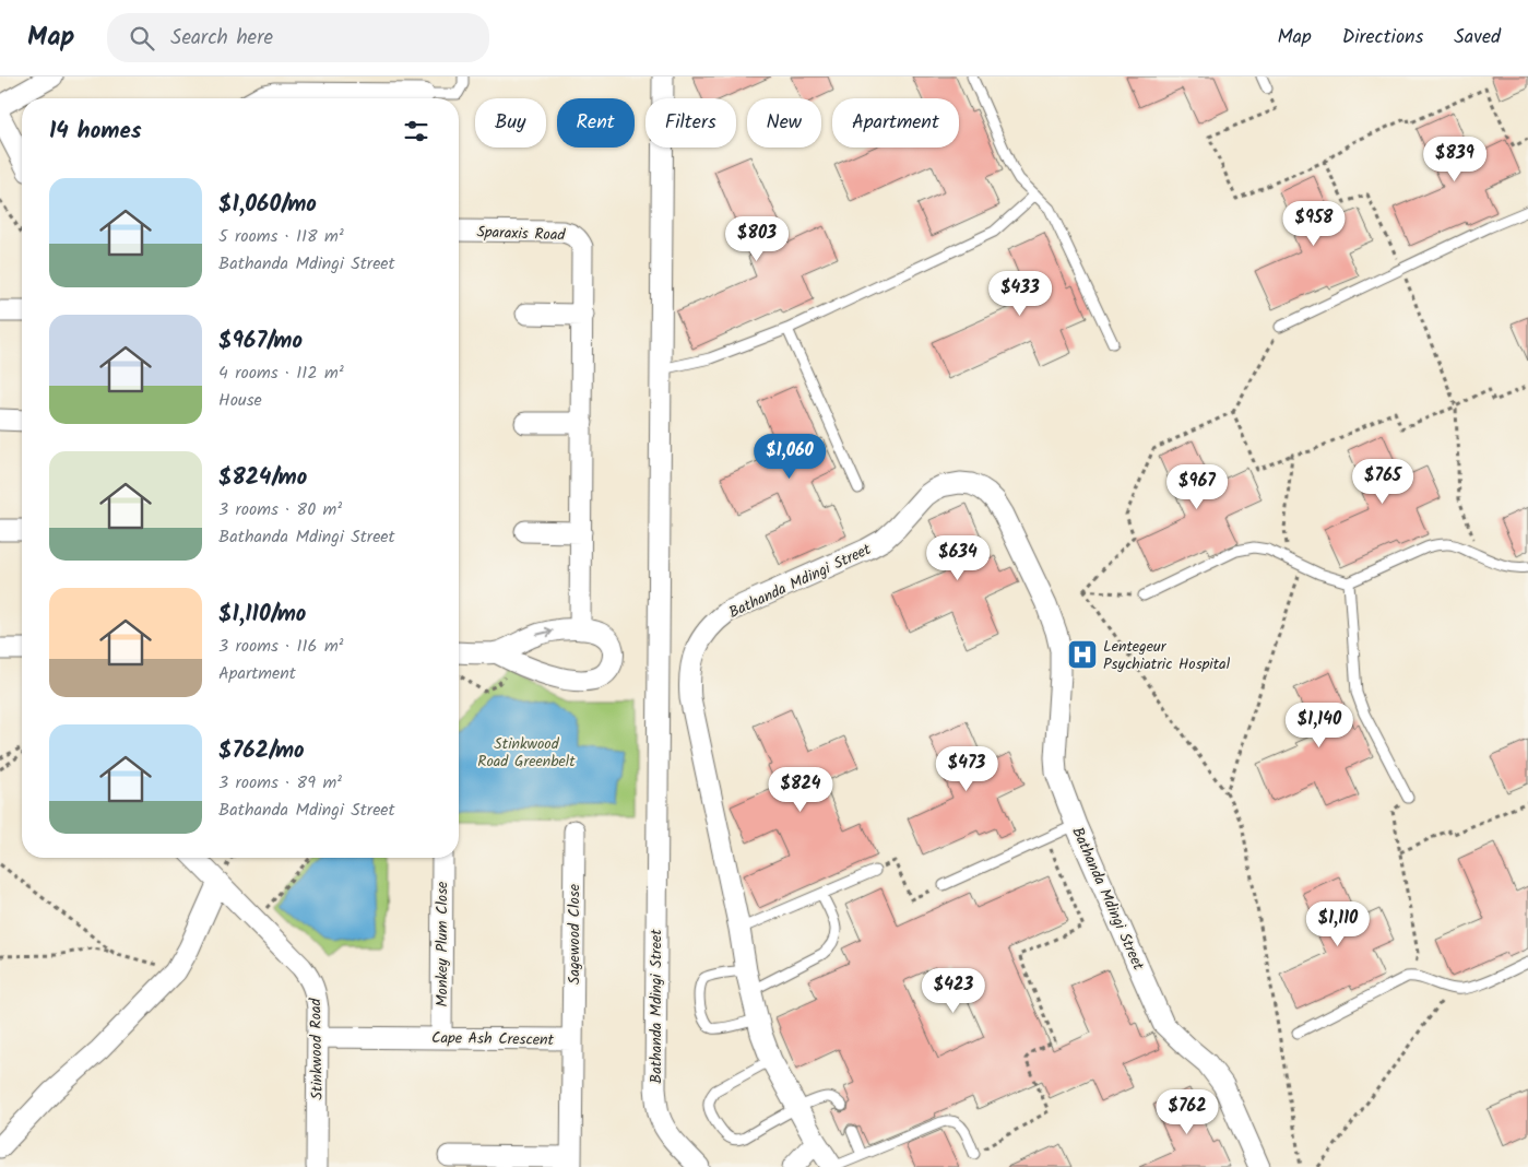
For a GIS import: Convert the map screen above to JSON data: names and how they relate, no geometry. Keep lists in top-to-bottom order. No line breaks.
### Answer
{"streets":{"street":["Sparaxis Road","Bathanda Mdingi Street","Sagewood Close","Monkey Plum Close","Cape Ash Crescent","Stinkwood Road"]},"crossings":[["Sagewood Close","Cape Ash Crescent"],["Monkey Plum Close","Cape Ash Crescent"],["Cape Ash Crescent","Stinkwood Road"]],"parks":["Stinkwood Road Greenbelt"],"places":{"hospital":["Lentegeur Psychiatric Hospital"]},"page":{"header":"Map","search":"Search here","nav":["Map","Directions","Saved"],"chip":["Buy","Rent","Filters","New","Apartment"],"heading":"14 homes","price":["$839","$958","$803","$433","$1,060","$765","$967","$634","$1,140","$473","$824","$1,110","$423","$762"],"list":[{"name":"$1,060/mo","note":"5 rooms · 118 m² · Bathanda Mdingi Street"},{"name":"$967/mo","note":"4 rooms · 112 m² · House"},{"name":"$824/mo","note":"3 rooms · 80 m² · Bathanda Mdingi Street"},{"name":"$1,110/mo","note":"3 rooms · 116 m² · Apartment"},{"name":"$762/mo","note":"3 rooms · 89 m² · Bathanda Mdingi Street"}]}}
